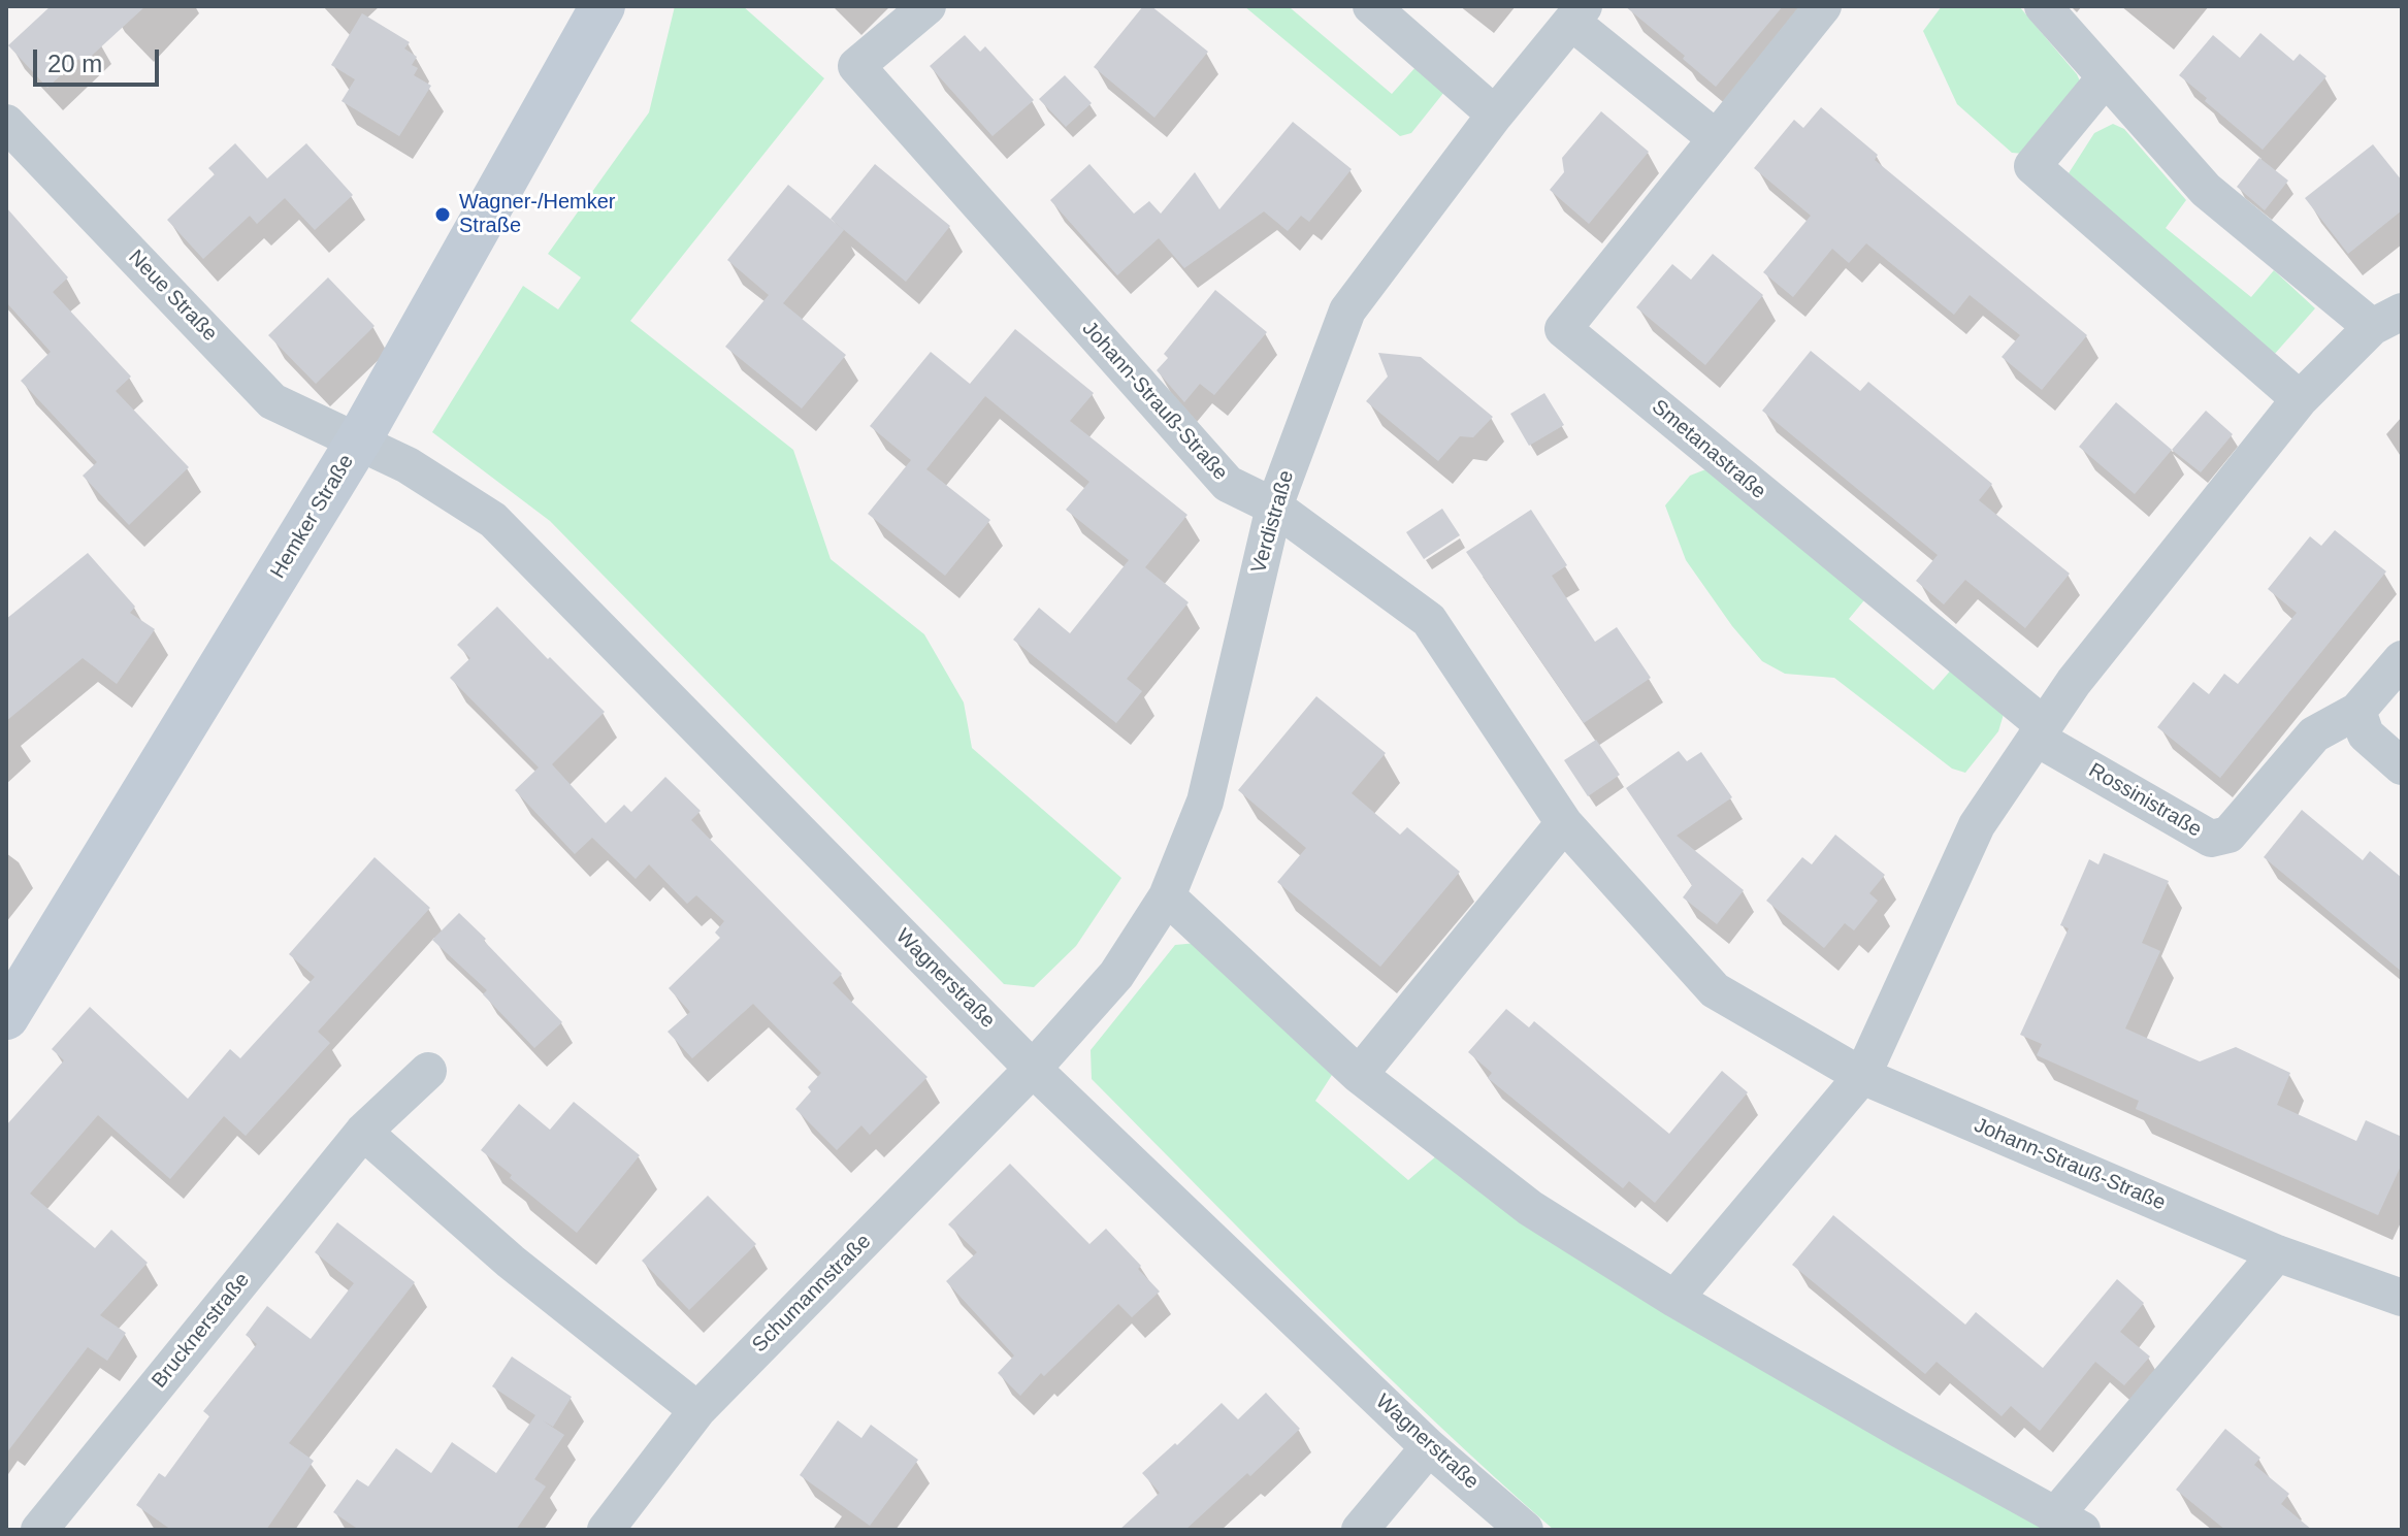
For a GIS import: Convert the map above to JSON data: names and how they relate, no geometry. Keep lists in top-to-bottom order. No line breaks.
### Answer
{"streets":{"main road":["Hemker Straße"],"street":["Neue Straße","Johann-Strauß-Straße","Smetanastraße","Verdistraße","Rossinistraße","Wagnerstraße","Schumannstraße","Brucknerstraße"]},"crossings":[["Neue Straße","Hemker Straße"],["Neue Straße","Wagnerstraße"],["Johann-Strauß-Straße","Verdistraße"],["Smetanastraße","Rossinistraße"],["Hemker Straße","Wagnerstraße"],["Verdistraße","Wagnerstraße"],["Verdistraße","Schumannstraße"],["Wagnerstraße","Schumannstraße"]],"places":["Wagner-/Hemker Straße"],"scale_bar":"20 m"}
